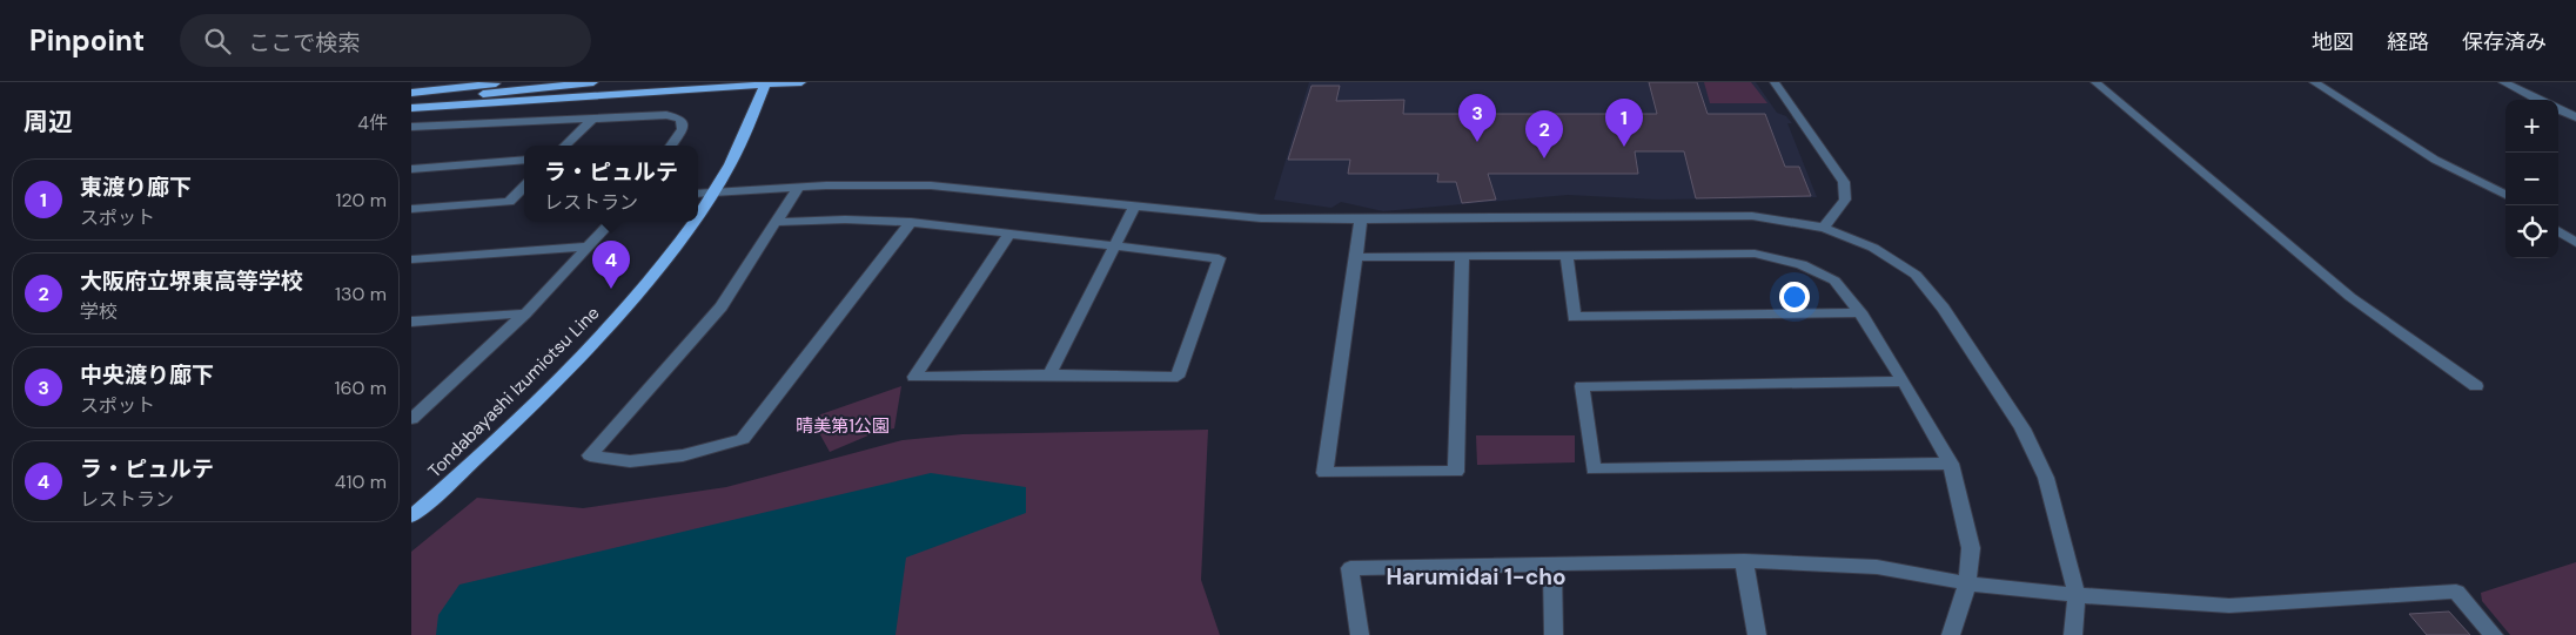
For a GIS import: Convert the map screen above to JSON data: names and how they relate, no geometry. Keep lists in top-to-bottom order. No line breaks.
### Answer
{"streets":{"main road":["Tondabayashi Izumiotsu Line"]},"districts":["Harumidai 1-cho"],"parks":["晴美第1公園"],"page":{"header":"Pinpoint","search":"ここで検索","nav":["地図","経路","保存済み"],"heading":["周辺","4件"],"pins":["3","1","2","4"],"map_buttons":["+","−"],"popup":["ラ・ピュルテ","レストラン"],"list":[{"mark":"1","name":"東渡り廊下","note":"スポット","value":"120 m"},{"mark":"2","name":"大阪府立堺東高等学校","note":"学校","value":"130 m"},{"mark":"3","name":"中央渡り廊下","note":"スポット","value":"160 m"},{"mark":"4","name":"ラ・ピュルテ","note":"レストラン","value":"410 m"}]}}
